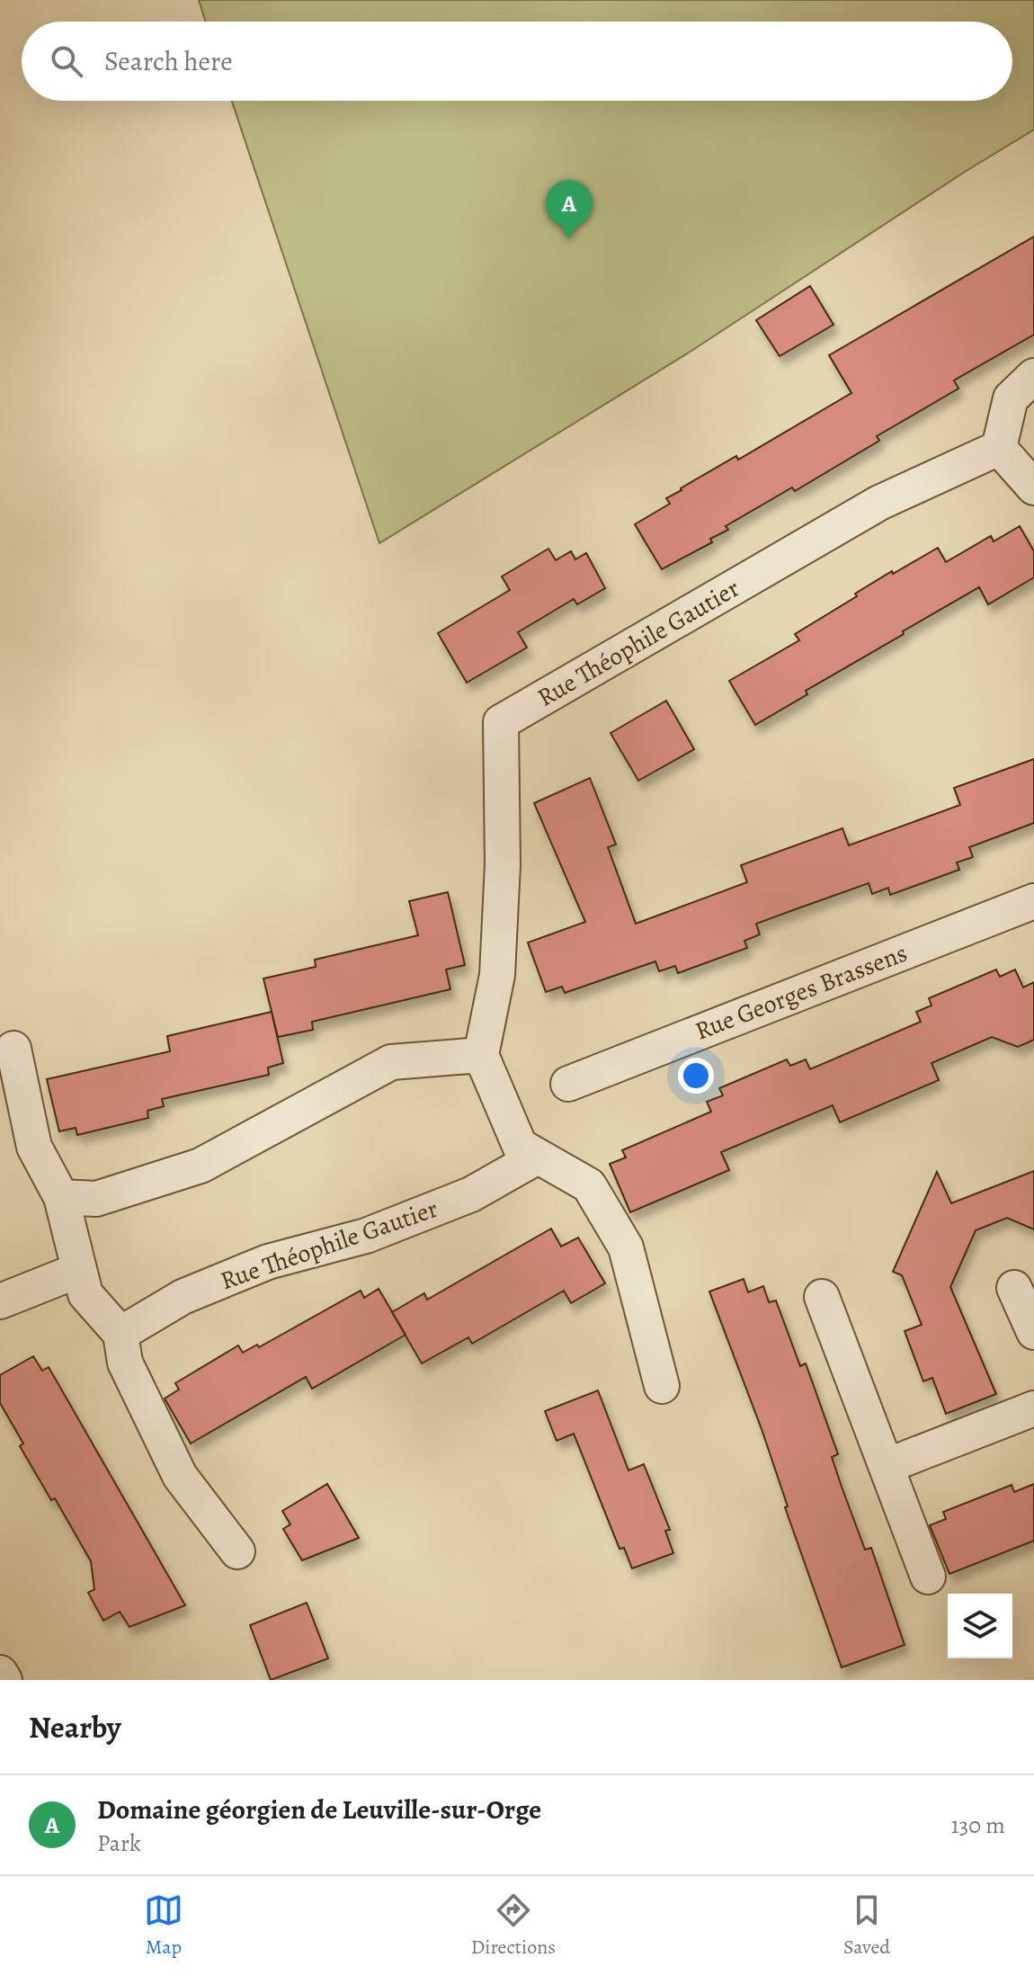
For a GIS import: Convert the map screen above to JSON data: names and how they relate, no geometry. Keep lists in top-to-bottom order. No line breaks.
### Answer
{"streets":{"street":["Rue Théophile Gautier","Rue Georges Brassens"]},"page":{"search":"Search here","pins":"A","heading":"Nearby","list":[{"mark":"A","name":"Domaine géorgien de Leuville-sur-Orge","note":"Park","value":"130 m"}],"nav":["Map","Directions","Saved"]}}
